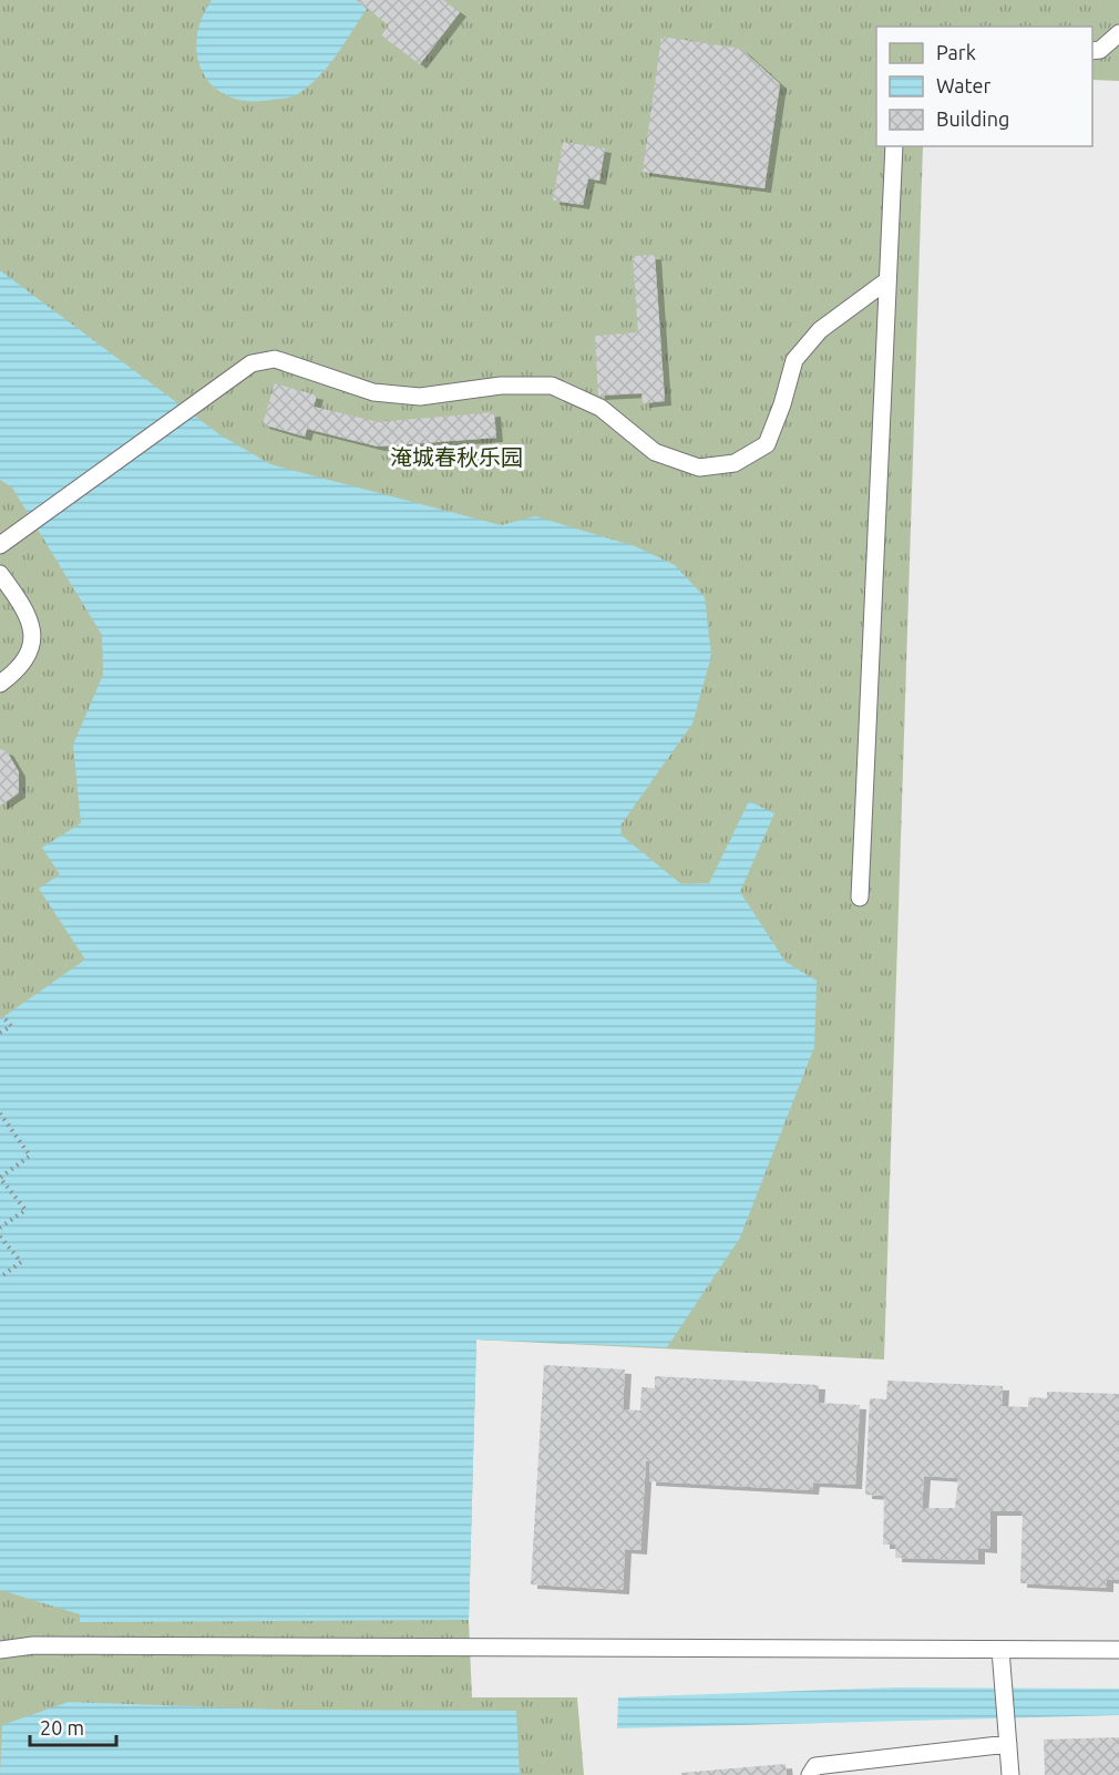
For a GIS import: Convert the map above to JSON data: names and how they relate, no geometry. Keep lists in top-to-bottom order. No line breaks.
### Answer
{"parks":["淹城春秋乐园"],"legend":["Park","Water","Building"],"scale_bar":"20 m"}
